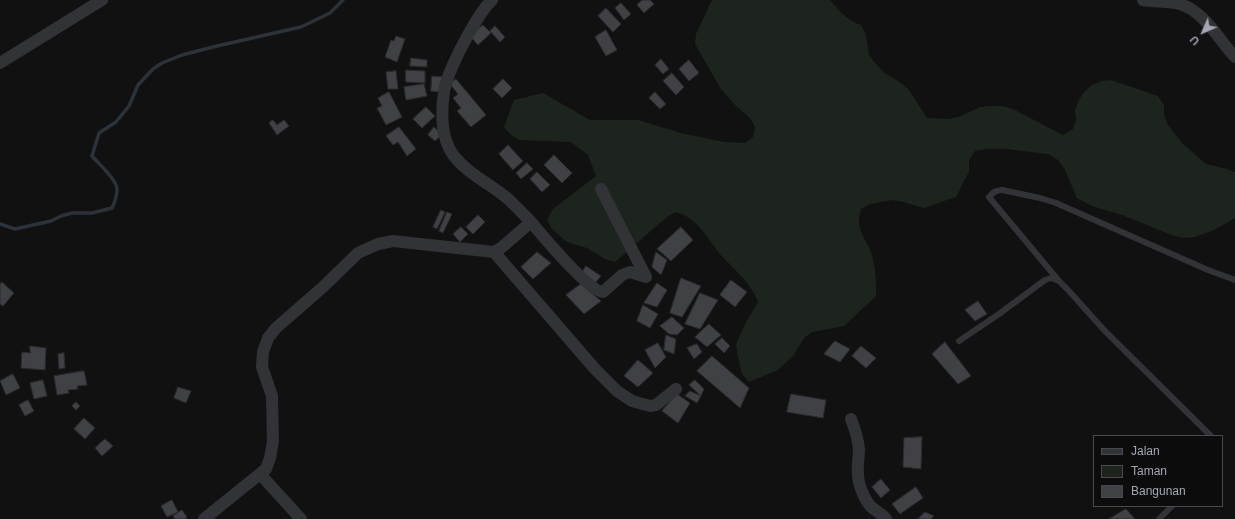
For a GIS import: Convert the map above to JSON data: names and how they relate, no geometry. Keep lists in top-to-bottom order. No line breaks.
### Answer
{"legend":["Jalan","Taman","Bangunan"],"north":"bottom left"}
